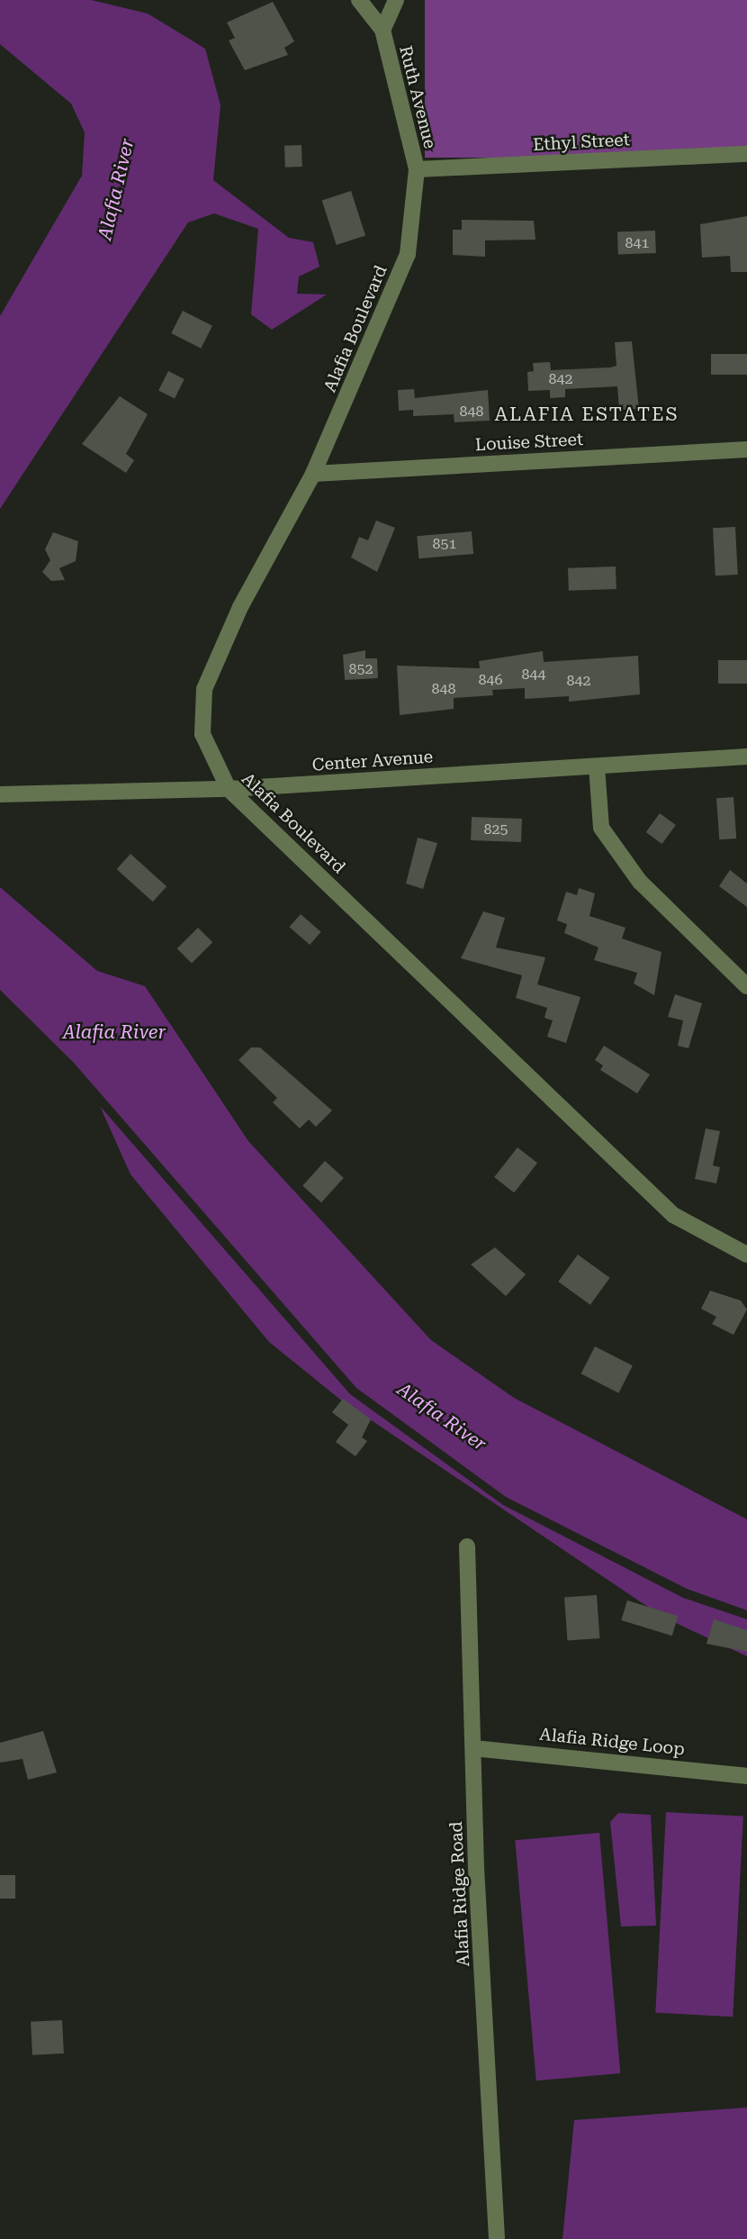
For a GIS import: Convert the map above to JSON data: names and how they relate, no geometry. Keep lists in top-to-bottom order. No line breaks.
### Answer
{"streets":{"street":["Ruth Avenue","Ethyl Street","Alafia Boulevard","Louise Street","Center Avenue","Alafia Ridge Loop","Alafia Ridge Road"]},"crossings":[["Ruth Avenue","Ethyl Street"],["Ruth Avenue","Alafia Boulevard"],["Ethyl Street","Alafia Boulevard"],["Alafia Boulevard","Louise Street"],["Alafia Boulevard","Center Avenue"],["Alafia Ridge Loop","Alafia Ridge Road"]],"districts":["ALAFIA ESTATES"],"water":["Alafia River"],"house_numbers":["841","842","848","851","852","844","846","842","848","825"]}
